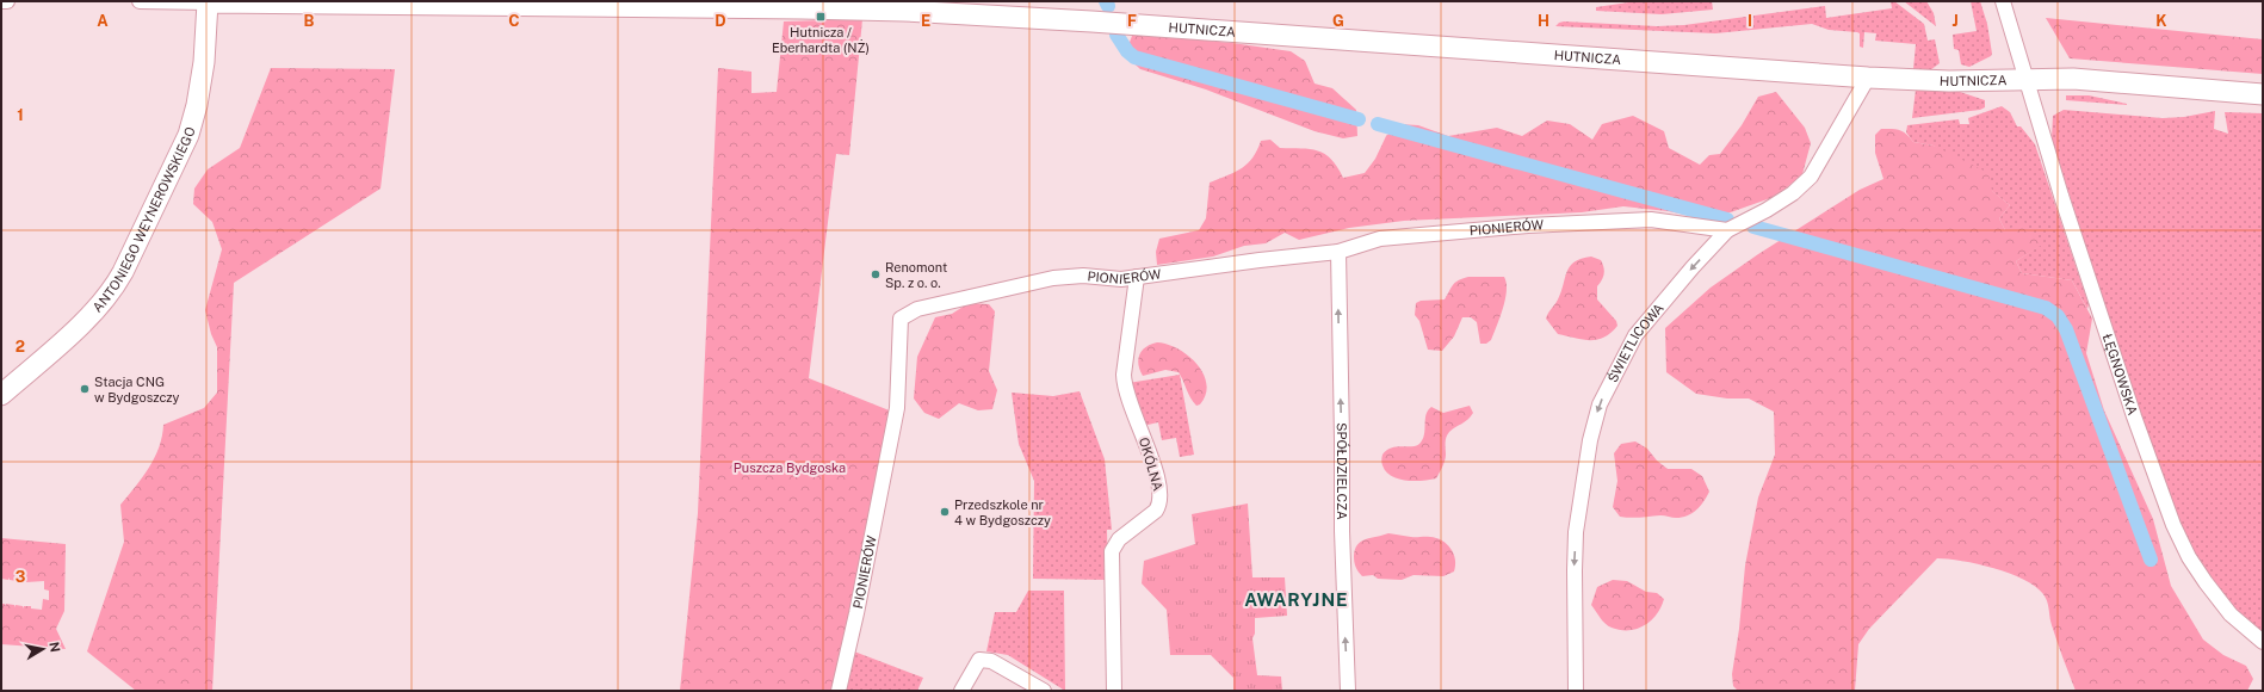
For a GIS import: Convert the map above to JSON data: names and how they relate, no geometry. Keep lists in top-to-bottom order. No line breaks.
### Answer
{"streets":{"street":["HUTNICZA","ANTONIEGO WEYNEROWSKIEGO","PIONIERÓW","ŚWIETLICOWA","ŁĘGNOWSKA","OKÓLNA","SPÓŁDZIELCZA"]},"crossings":[["HUTNICZA","ANTONIEGO WEYNEROWSKIEGO"],["HUTNICZA","ŚWIETLICOWA"],["HUTNICZA","ŁĘGNOWSKA"],["PIONIERÓW","ŚWIETLICOWA"],["PIONIERÓW","OKÓLNA"],["PIONIERÓW","SPÓŁDZIELCZA"]],"one_way":["ŚWIETLICOWA","SPÓŁDZIELCZA"],"districts":["AWARYJNE"],"parks":["Puszcza Bydgoska"],"places":{"transit":["Hutnicza / Eberhardta (NŻ)"],"other":["Renomont Sp. z o. o.","Stacja CNG w Bydgoszczy","Przedszkole nr 4 w Bydgoszczy"]},"north":"right","grid":{"columns":["A","B","C","D","E","F","G","H","I","J","K"],"rows":["1","2","3"]}}
